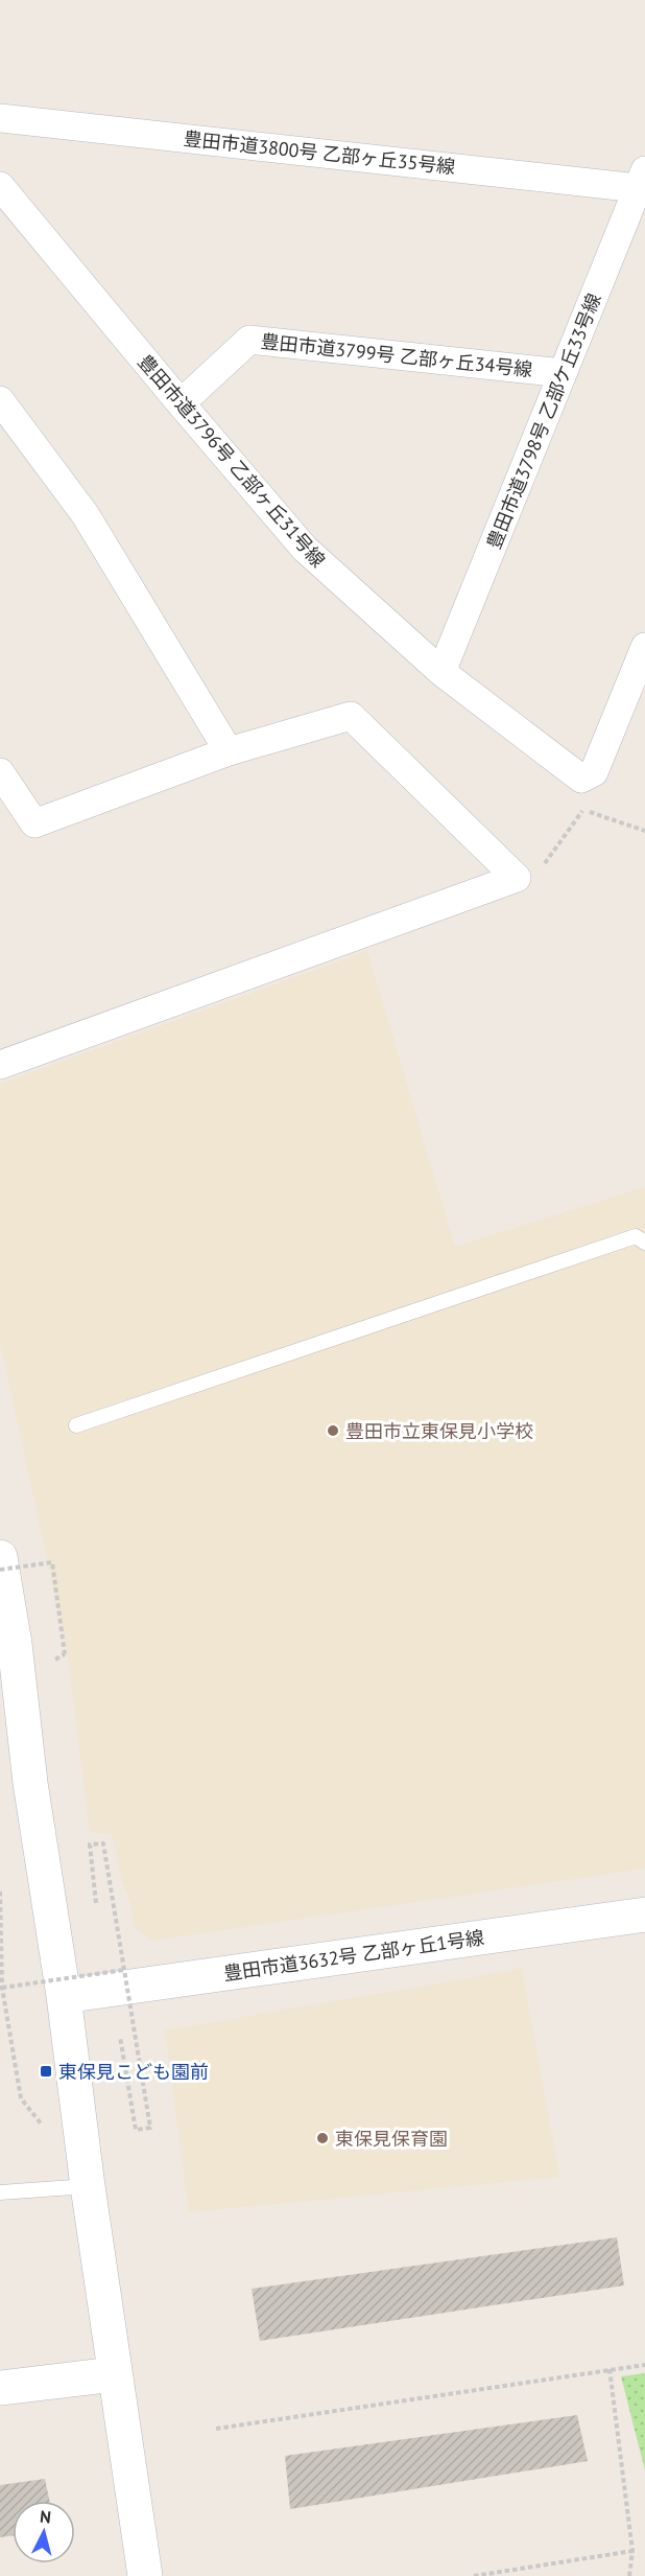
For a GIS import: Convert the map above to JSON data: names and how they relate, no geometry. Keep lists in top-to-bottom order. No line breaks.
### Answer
{"streets":{"street":["豊田市道3800号 乙部ヶ丘35号線","豊田市道3799号 乙部ヶ丘34号線","豊田市道3798号 乙部ケ丘33号線","豊田市道3796号 乙部ヶ丘31号線","豊田市道3632号 乙部ヶ丘1号線"]},"crossings":[["豊田市道3800号 乙部ヶ丘35号線","豊田市道3798号 乙部ケ丘33号線"],["豊田市道3799号 乙部ヶ丘34号線","豊田市道3798号 乙部ケ丘33号線"],["豊田市道3799号 乙部ヶ丘34号線","豊田市道3796号 乙部ヶ丘31号線"],["豊田市道3798号 乙部ケ丘33号線","豊田市道3796号 乙部ヶ丘31号線"]],"places":{"other":["豊田市立東保見小学校","東保見保育園"],"transit":["東保見こども園前"]},"north":"top"}
